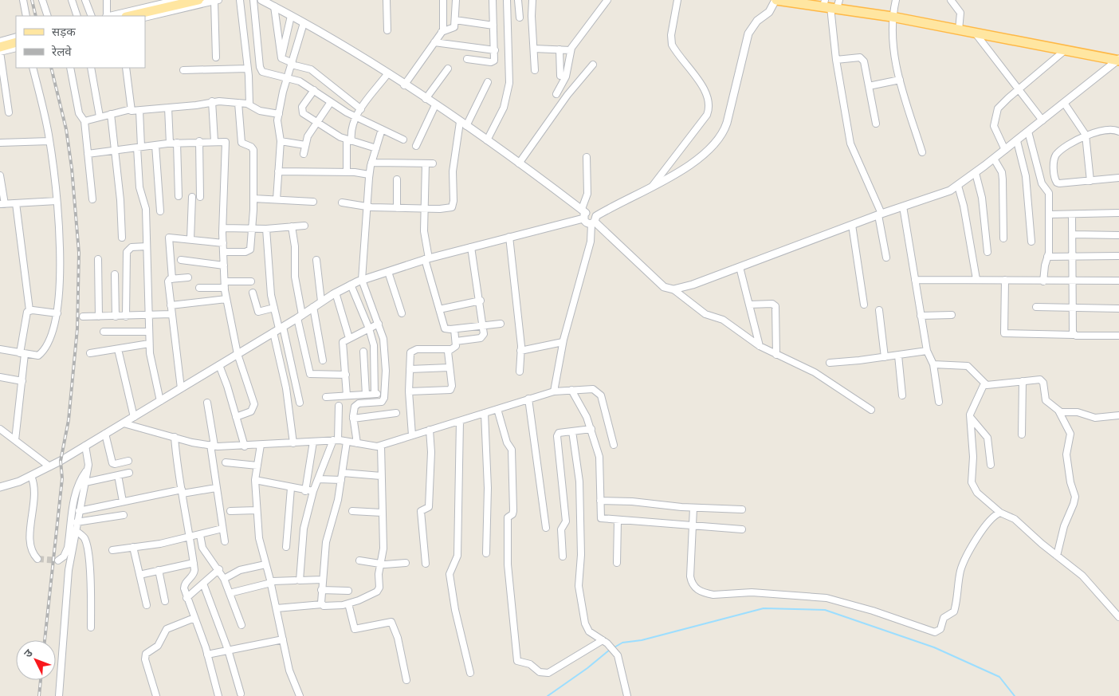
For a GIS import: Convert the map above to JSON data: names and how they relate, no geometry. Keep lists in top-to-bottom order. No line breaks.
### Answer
{"legend":["सड़क","रेलवे"],"north":"top left"}
